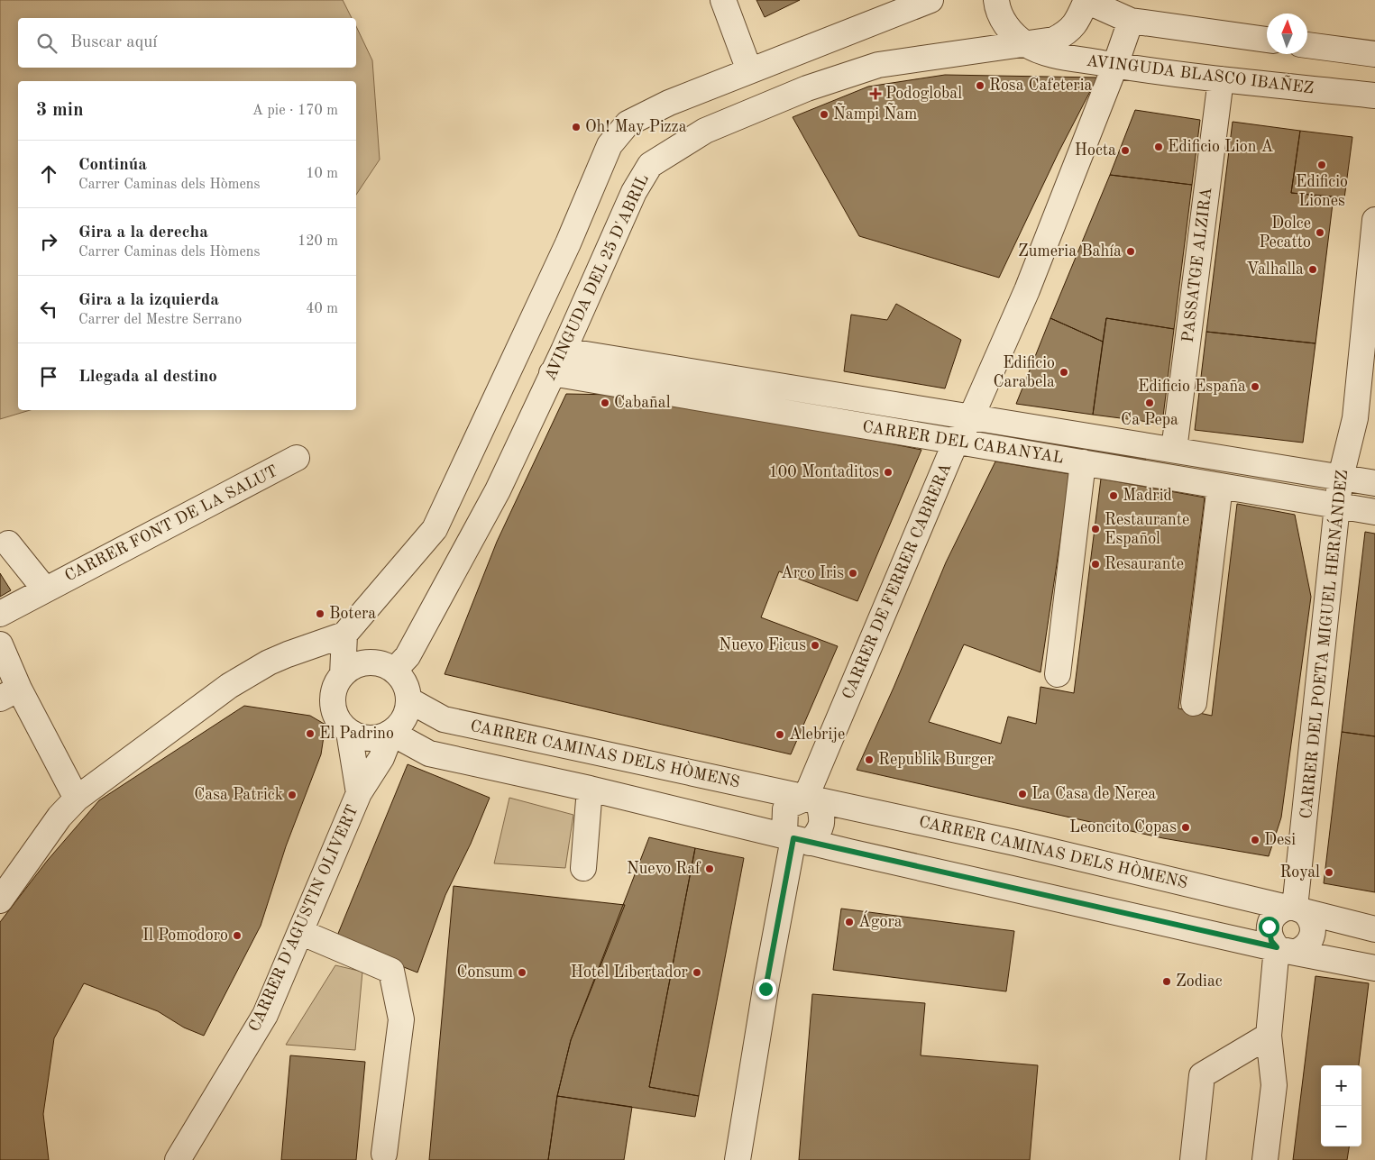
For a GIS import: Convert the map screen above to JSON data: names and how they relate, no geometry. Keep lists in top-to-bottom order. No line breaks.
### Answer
{"streets":{"street":["AVINGUDA BLASCO IBAÑEZ","PASSATGE ALZIRA","AVINGUDA DEL 25 D'ABRIL","CARRER DEL CABANYAL","CARRER FONT DE LA SALUT","CARRER DE FERRER CABRERA","CARRER DEL POETA MIGUEL HERNÁNDEZ","CARRER CAMINAS DELS HÒMENS","CARRER D'AGUSTIN OLIVERT"]},"crossings":[["AVINGUDA BLASCO IBAÑEZ","PASSATGE ALZIRA"],["AVINGUDA BLASCO IBAÑEZ","AVINGUDA DEL 25 D'ABRIL"],["AVINGUDA BLASCO IBAÑEZ","CARRER DE FERRER CABRERA"],["PASSATGE ALZIRA","CARRER DEL CABANYAL"],["AVINGUDA DEL 25 D'ABRIL","CARRER DEL CABANYAL"],["AVINGUDA DEL 25 D'ABRIL","CARRER CAMINAS DELS HÒMENS"],["AVINGUDA DEL 25 D'ABRIL","CARRER D'AGUSTIN OLIVERT"],["CARRER DEL CABANYAL","CARRER DE FERRER CABRERA"],["CARRER DEL CABANYAL","CARRER DEL POETA MIGUEL HERNÁNDEZ"],["CARRER DE FERRER CABRERA","CARRER CAMINAS DELS HÒMENS"],["CARRER DEL POETA MIGUEL HERNÁNDEZ","CARRER CAMINAS DELS HÒMENS"],["CARRER CAMINAS DELS HÒMENS","CARRER D'AGUSTIN OLIVERT"]],"places":{"other":["Rosa Cafeteria","Ñampi Ñam","Oh! May Pizza","Edificio Lion A","Hocta","Edificio Liones","Dolce Pecatto","Zumeria Bahía","Valhalla","Edificio Carabela","Edificio España","Cabañal","Ca Pepa","100 Montaditos","Madrid","Restaurante Español","Resaurante","Arco Iris","Botera","Nuevo Ficus","El Padrino","Alebrije","Republik Burger","La Casa de Nerea","Casa Patrick","Leoncito Copas","Desi","Nuevo Raf","Royal","Ágora","Il Pomodoro","Consum","Hotel Libertador","Zodiac"],"health":["Podoglobal"]},"north":"top","page":{"search":"Buscar aquí","heading":["3 min","A pie · 170 m"],"list":[["Continúa","Carrer Caminas dels Hòmens","10 m"],["Gira a la derecha","Carrer Caminas dels Hòmens","120 m"],["Gira a la izquierda","Carrer del Mestre Serrano","40 m"],"Llegada al destino"],"map_buttons":["+","−"]}}
